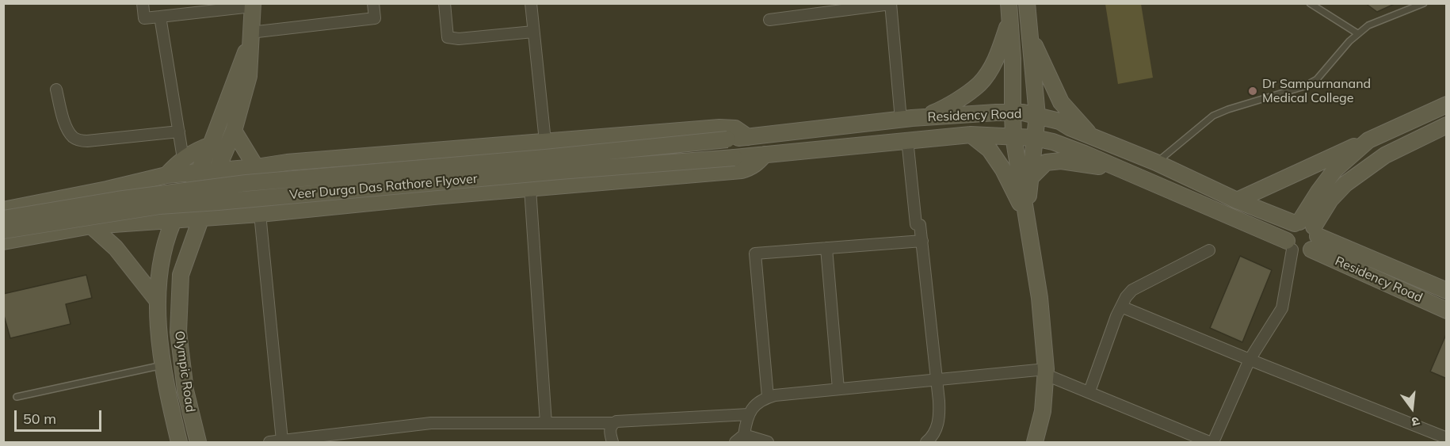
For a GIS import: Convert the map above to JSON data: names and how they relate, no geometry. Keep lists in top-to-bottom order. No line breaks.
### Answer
{"streets":{"street":["Residency Road","Veer Durga Das Rathore Flyover","Olympic Road"]},"crossings":[["Residency Road","Veer Durga Das Rathore Flyover"]],"places":["Dr Sampurnanand Medical College"],"scale_bar":"50 m","north":"bottom"}
